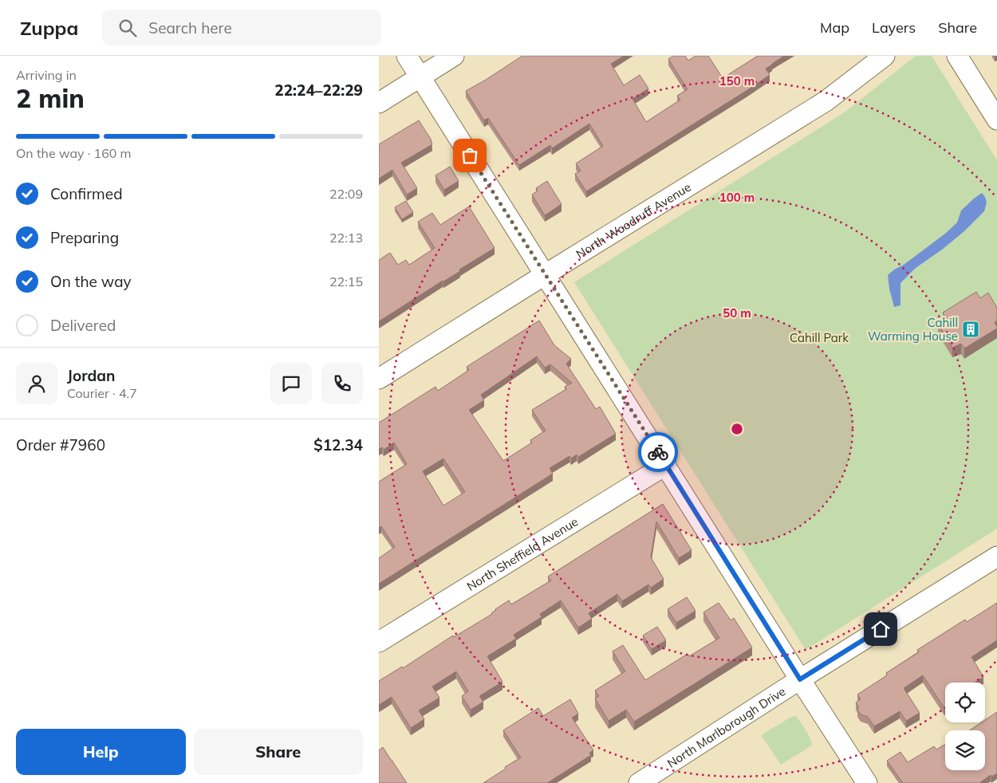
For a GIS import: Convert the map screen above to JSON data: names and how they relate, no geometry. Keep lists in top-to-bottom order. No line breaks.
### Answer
{"streets":{"street":["North Woodruff Avenue","North Sheffield Avenue","North Marlborough Drive"]},"parks":["Cahill Park"],"places":{"building":["Cahill Warming House"]},"page":{"header":"Zuppa","search":"Search here","nav":["Map","Layers","Share"],"heading":["2 min","Arriving in","22:24–22:29"],"panel":["Jordan","Courier · 4.7","Order #7960","$12.34"],"bar":"On the way · 160 m","list":[["Confirmed","22:09"],["Preparing","22:13"],["On the way","22:15"],"Delivered"],"buttons":["Help","Share"]},"rings":["150 m","100 m","50 m"]}
